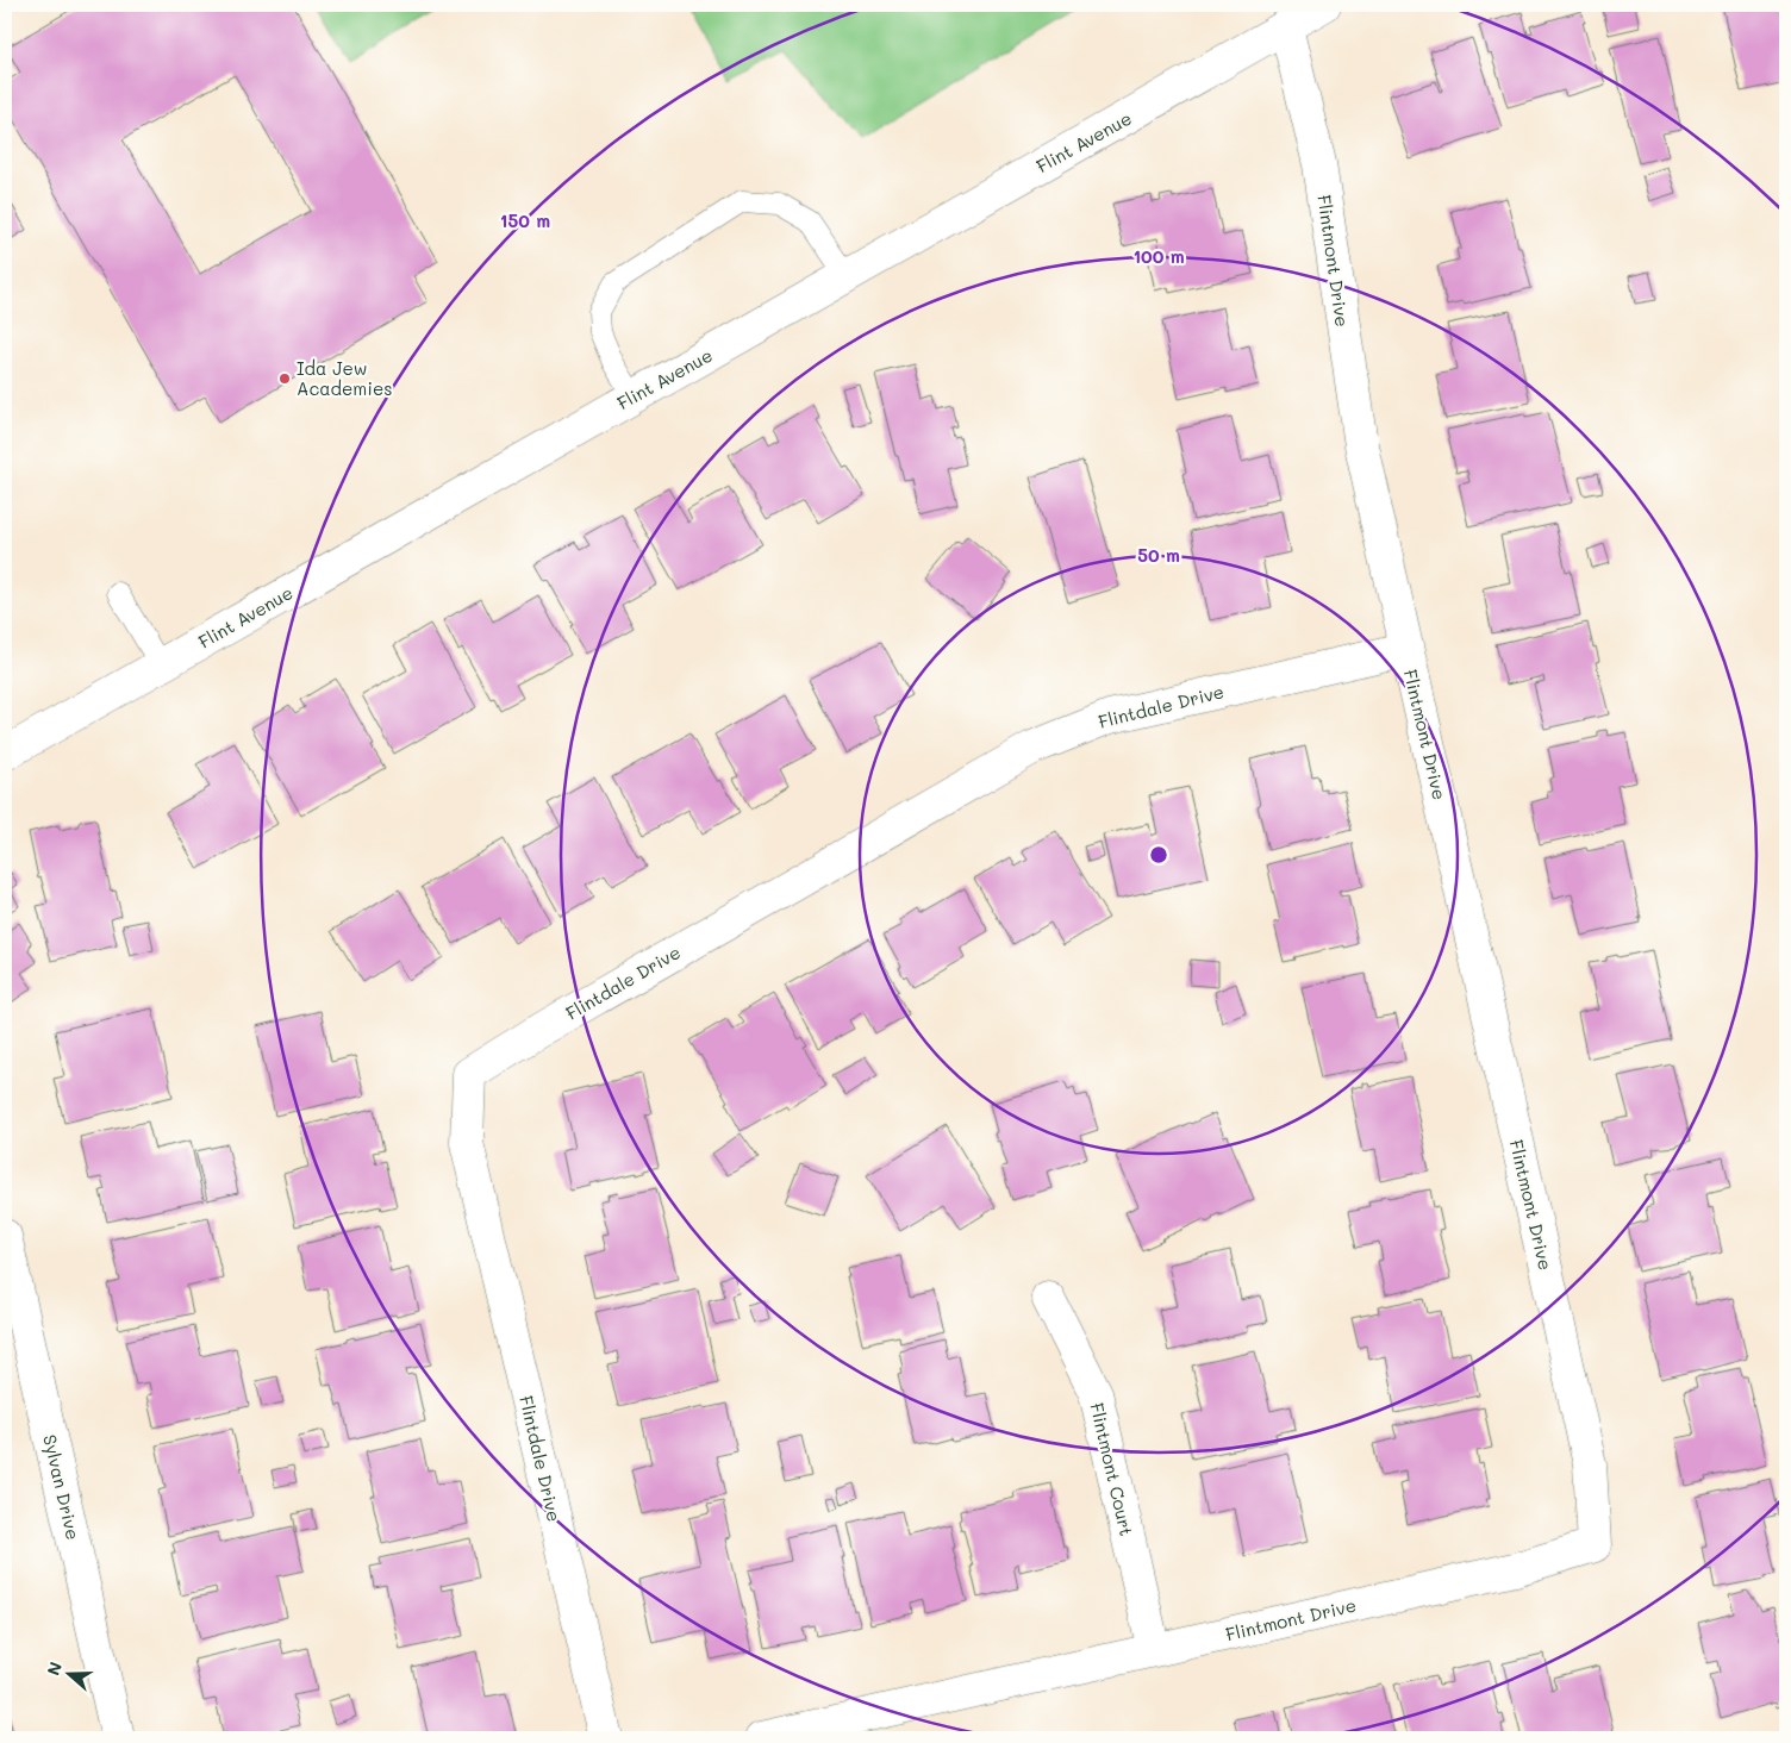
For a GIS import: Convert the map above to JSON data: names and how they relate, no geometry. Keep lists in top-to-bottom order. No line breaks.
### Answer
{"streets":{"street":["Flint Avenue","Flintmont Drive","Flintdale Drive","Flintmont Court","Sylvan Drive"]},"crossings":[["Flint Avenue","Flintmont Drive"],["Flintmont Drive","Flintdale Drive"],["Flintmont Drive","Flintmont Court"]],"places":["Ida Jew Academies"],"north":"left","rings":["150 m","100 m","50 m"]}
